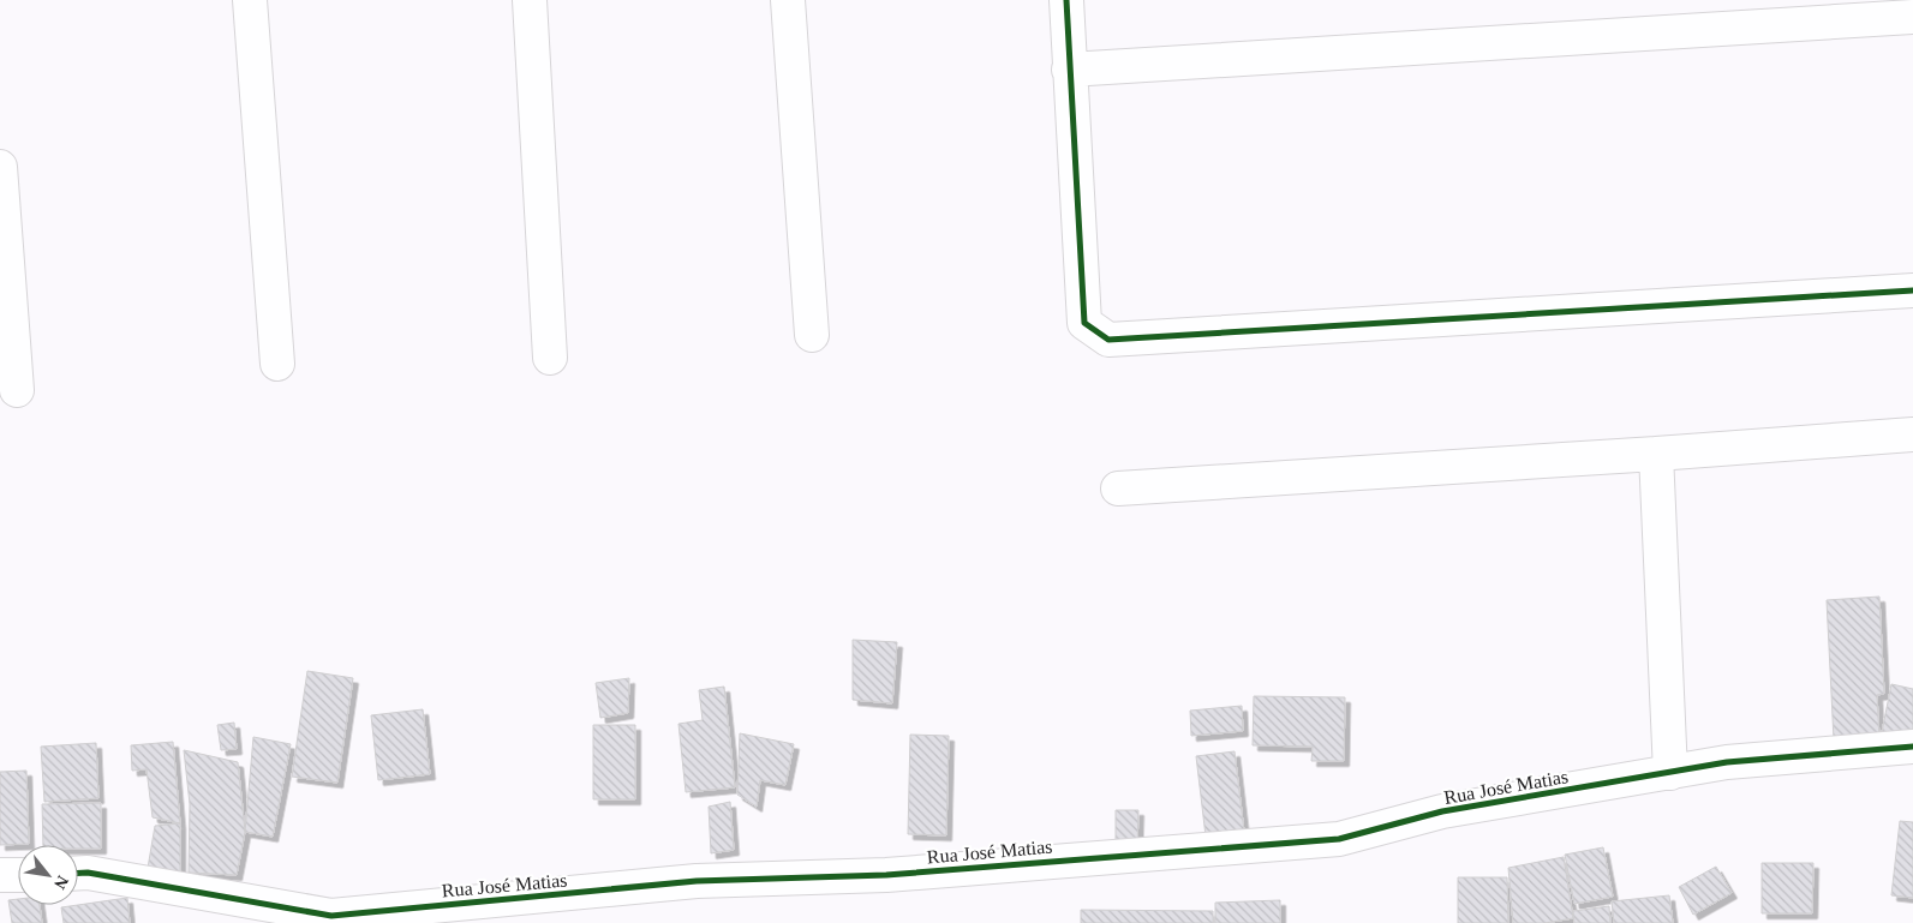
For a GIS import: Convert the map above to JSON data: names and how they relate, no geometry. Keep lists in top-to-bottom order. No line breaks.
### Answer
{"streets":{"street":["Rua José Matias"]},"north":"bottom right"}
